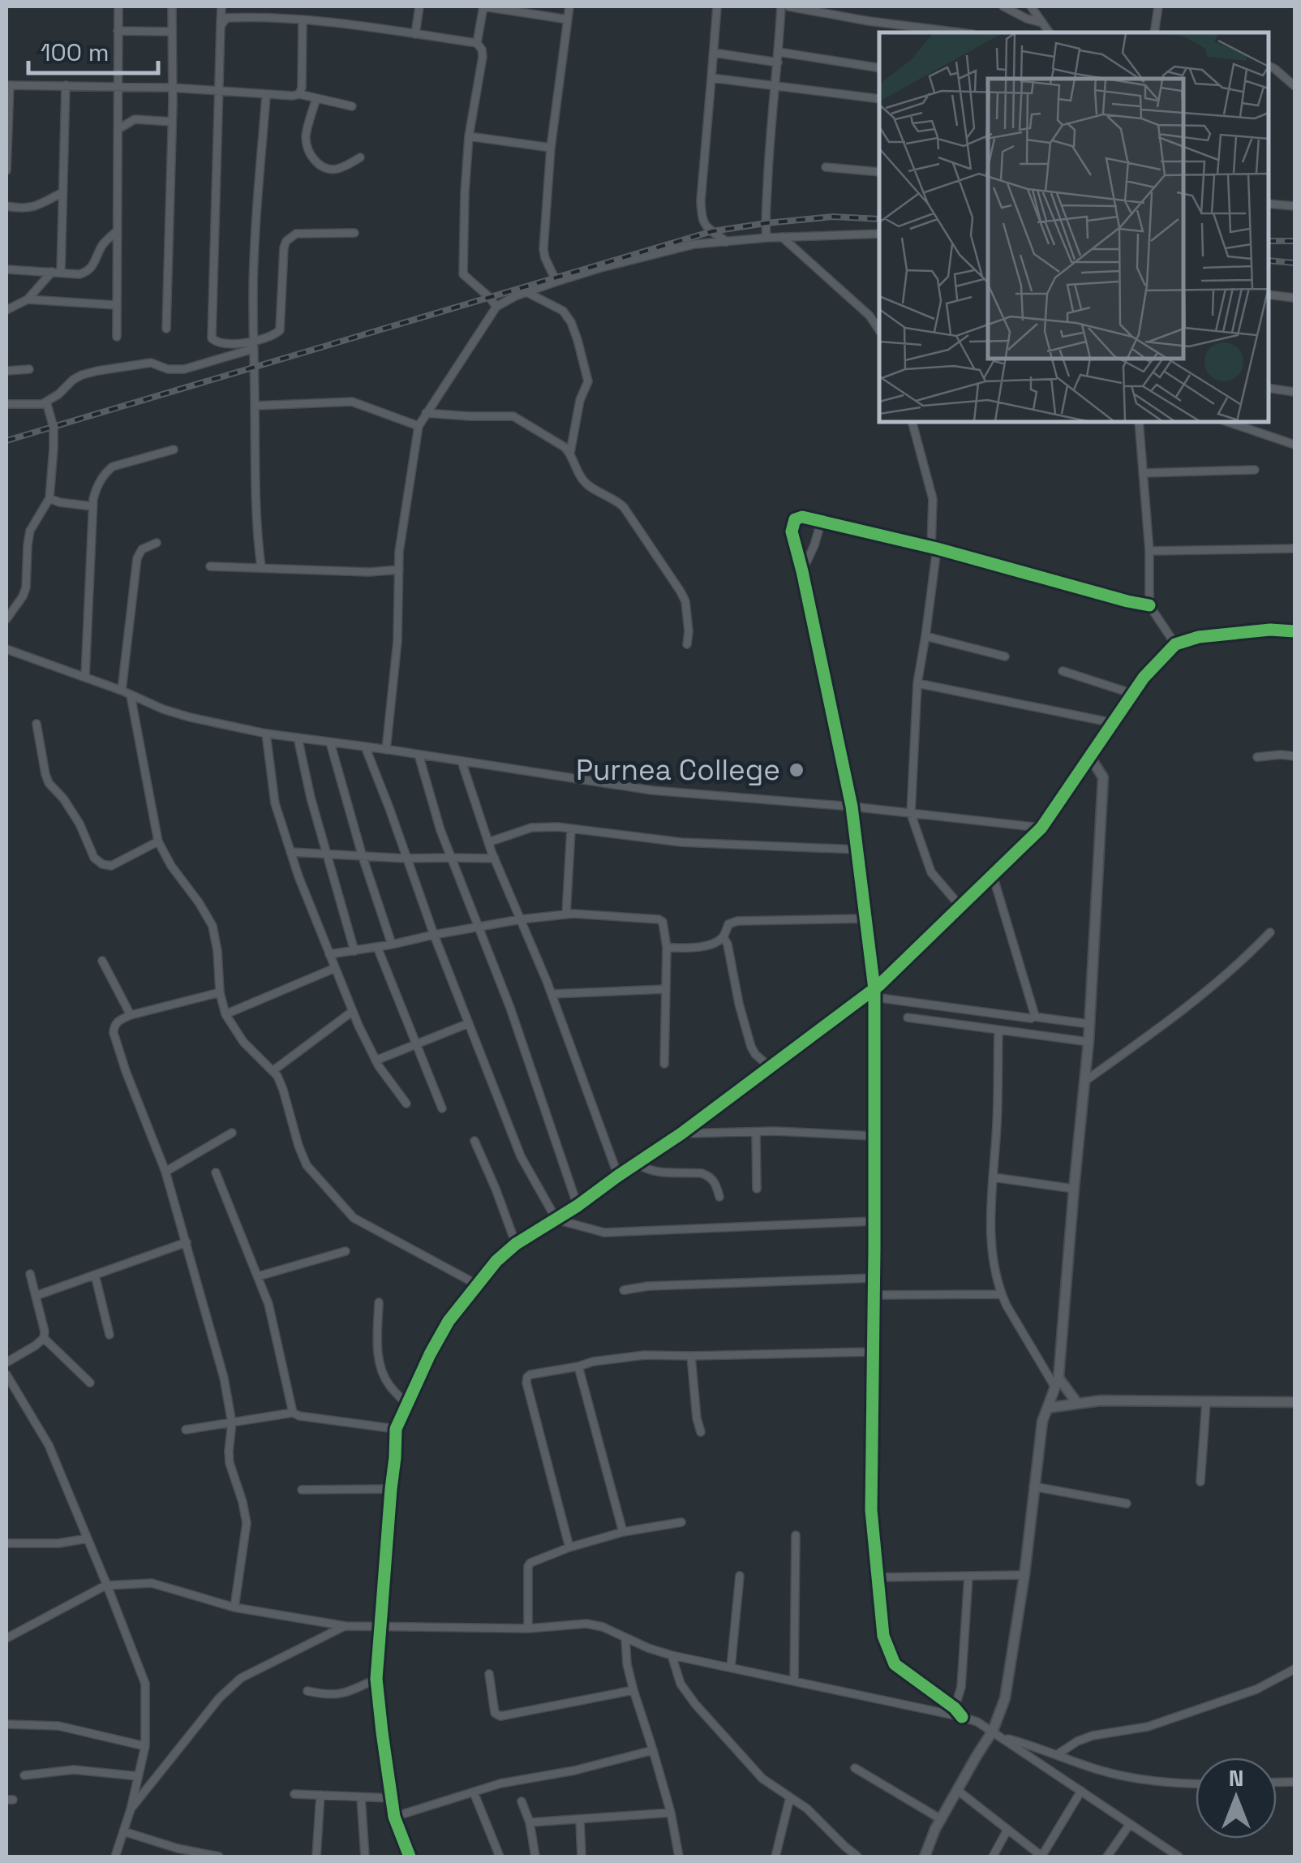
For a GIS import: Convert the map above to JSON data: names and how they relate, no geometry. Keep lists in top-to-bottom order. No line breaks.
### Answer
{"places":["Purnea College"],"scale_bar":"100 m","north":"top"}
